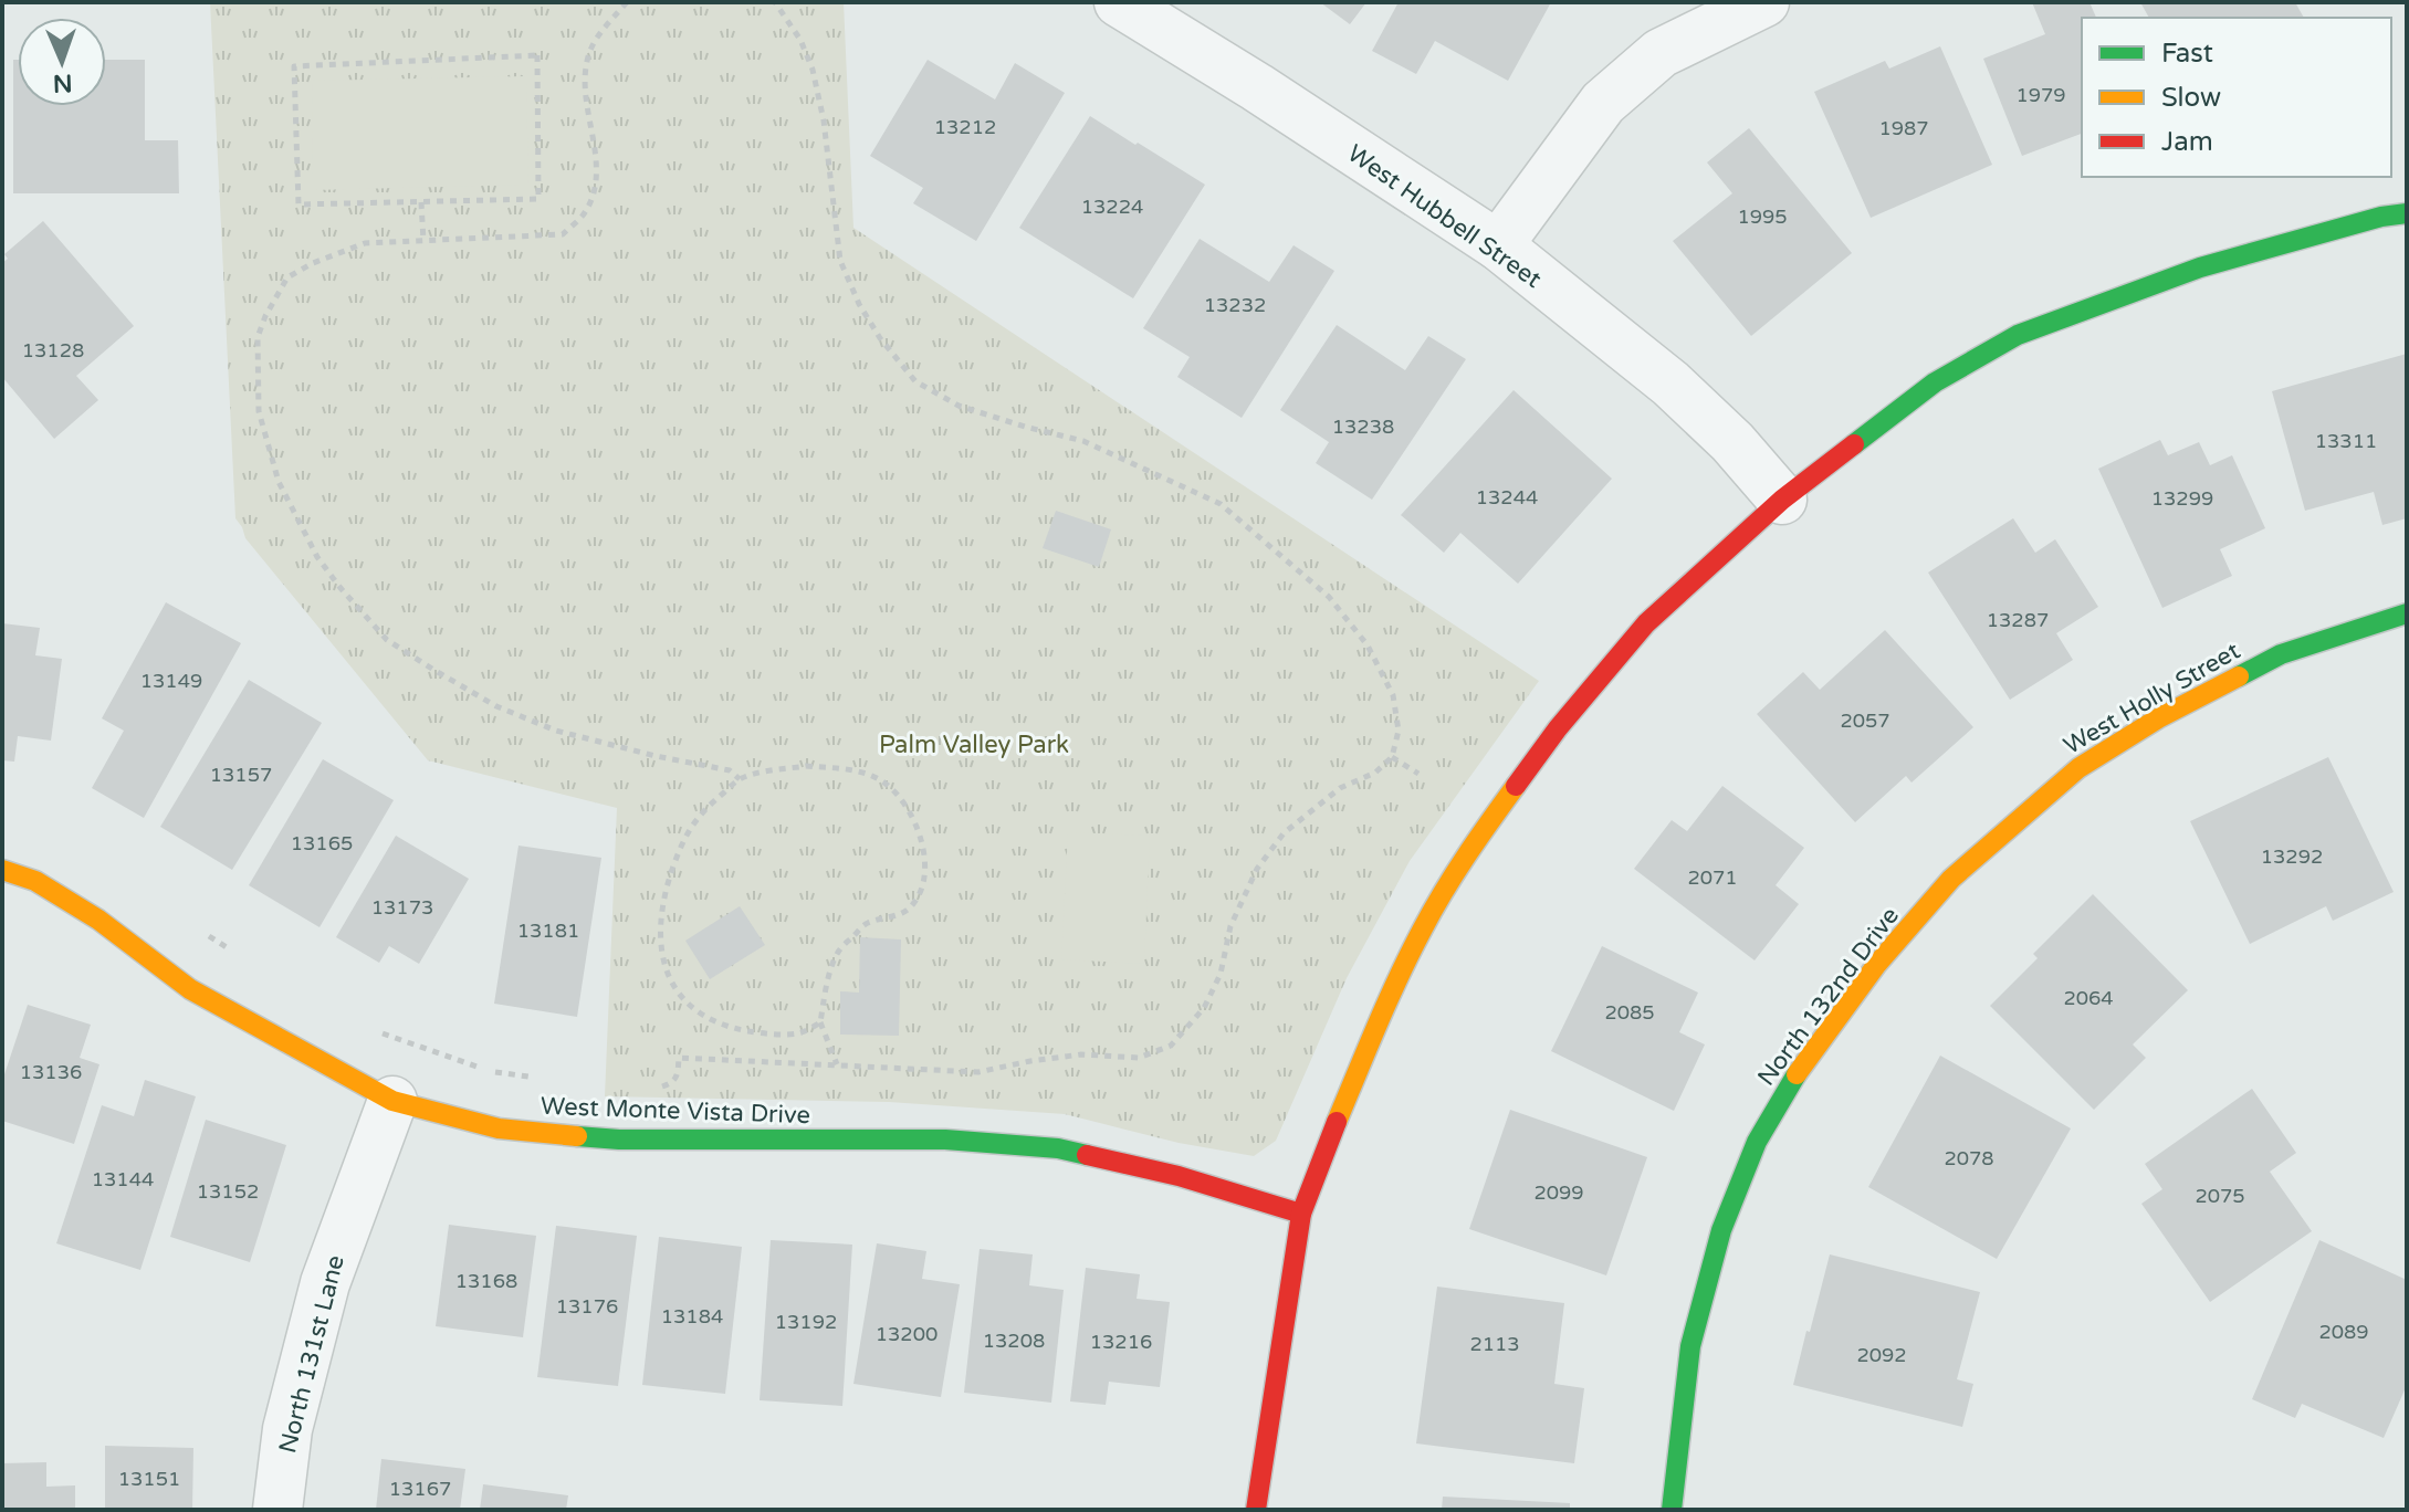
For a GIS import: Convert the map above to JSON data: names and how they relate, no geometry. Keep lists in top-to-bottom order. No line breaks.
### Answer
{"streets":{"street":["West Hubbell Street","West Holly Street","North 132nd Drive","West Monte Vista Drive","North 131st Lane"]},"crossings":[["West Holly Street","North 132nd Drive"],["West Monte Vista Drive","North 131st Lane"]],"parks":["Palm Valley Park"],"house_numbers":["1979","13212","1987","13224","1995","13232","13128","13238","13311","13244","13299","13287","13149","2057","13157","13165","13292","2071","13173","13181","2064","2085","13136","2078","13144","13152","2099","2075","13168","13176","13184","13192","2089","13200","13208","13216","2113","2092","13151","13167"],"legend":["Fast","Slow","Jam"],"north":"bottom"}
